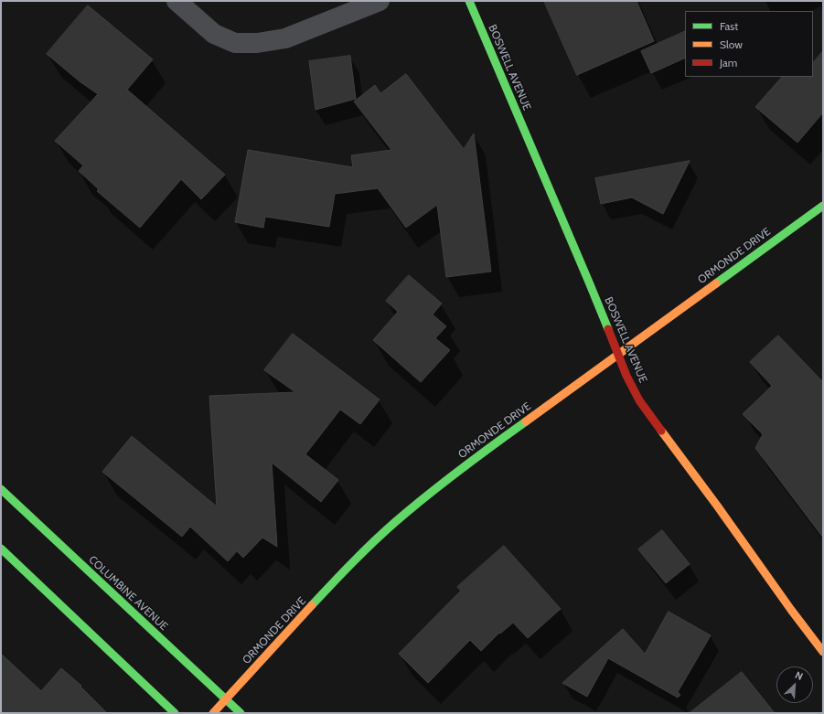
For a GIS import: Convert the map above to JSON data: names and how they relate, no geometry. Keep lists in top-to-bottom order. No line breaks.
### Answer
{"streets":{"street":["BOSWELL AVENUE","ORMONDE DRIVE","COLUMBINE AVENUE"]},"crossings":[["BOSWELL AVENUE","ORMONDE DRIVE"],["ORMONDE DRIVE","COLUMBINE AVENUE"]],"legend":["Fast","Slow","Jam"],"north":"top right"}
